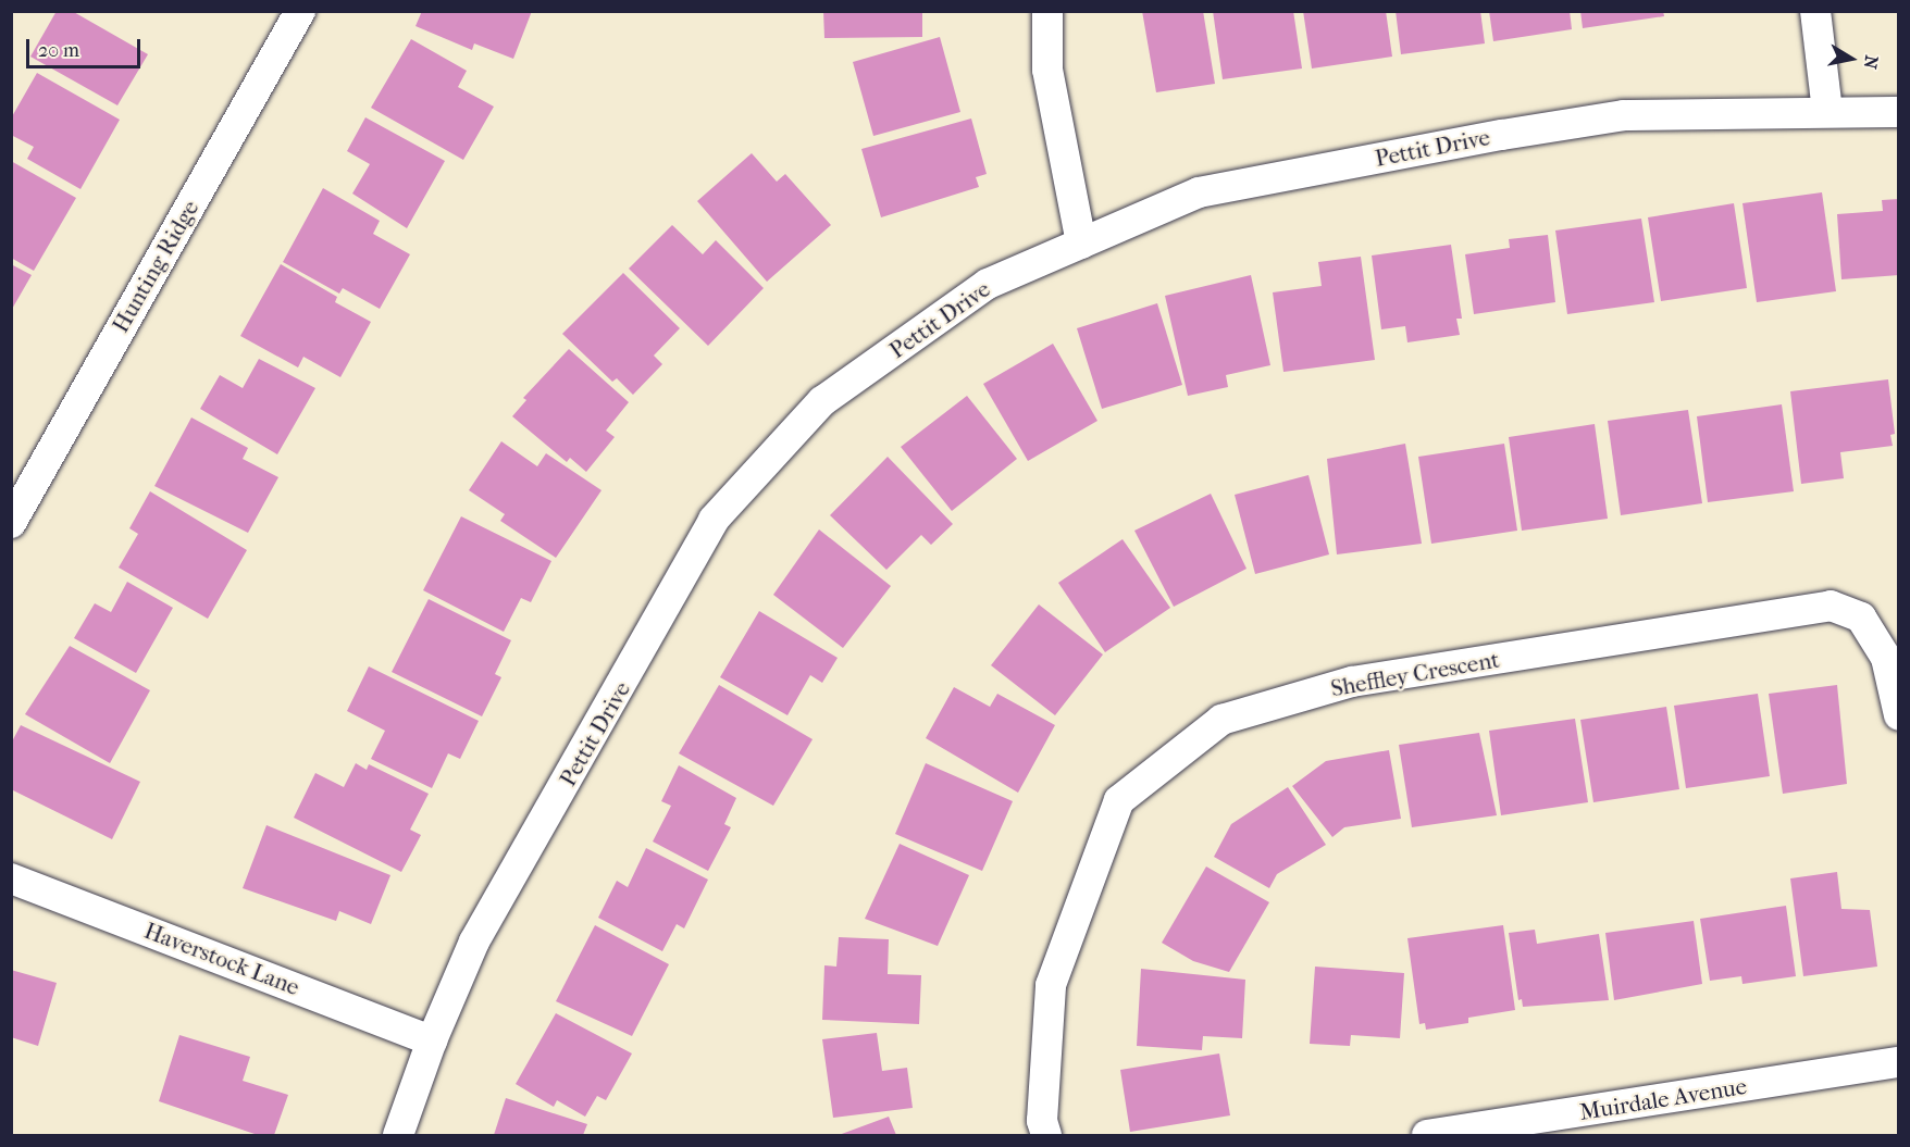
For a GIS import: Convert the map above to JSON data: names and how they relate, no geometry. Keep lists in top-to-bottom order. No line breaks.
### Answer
{"streets":{"street":["Pettit Drive","Hunting Ridge","Sheffley Crescent","Haverstock Lane","Muirdale Avenue"]},"crossings":[["Pettit Drive","Haverstock Lane"]],"scale_bar":"20 m","north":"right"}
